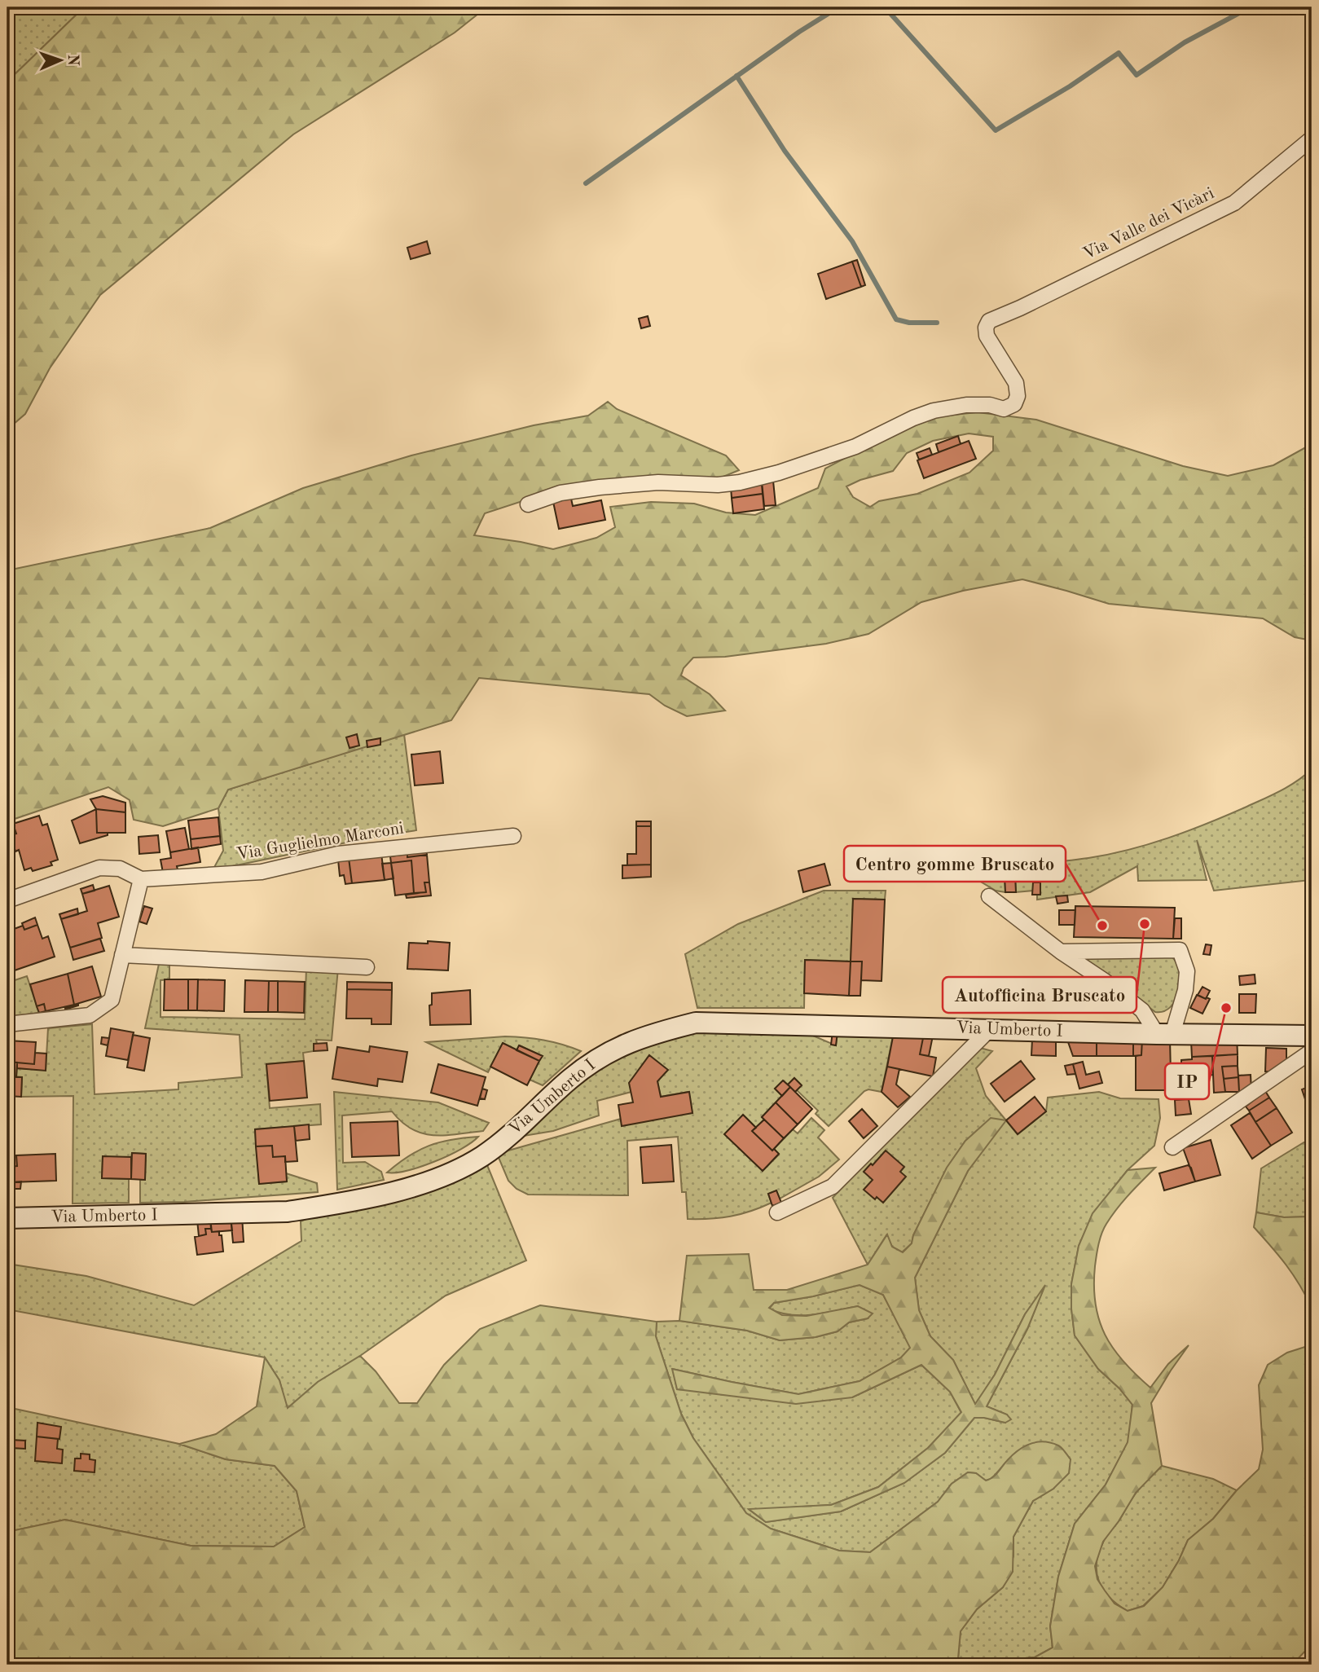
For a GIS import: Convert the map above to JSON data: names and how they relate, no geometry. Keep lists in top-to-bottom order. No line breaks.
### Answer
{"streets":{"main road":["Via Umberto I"],"street":["Via Valle dei Vicàri","Via Guglielmo Marconi"]},"places":["Autofficina Bruscato","Centro gomme Bruscato","IP"],"north":"right"}
